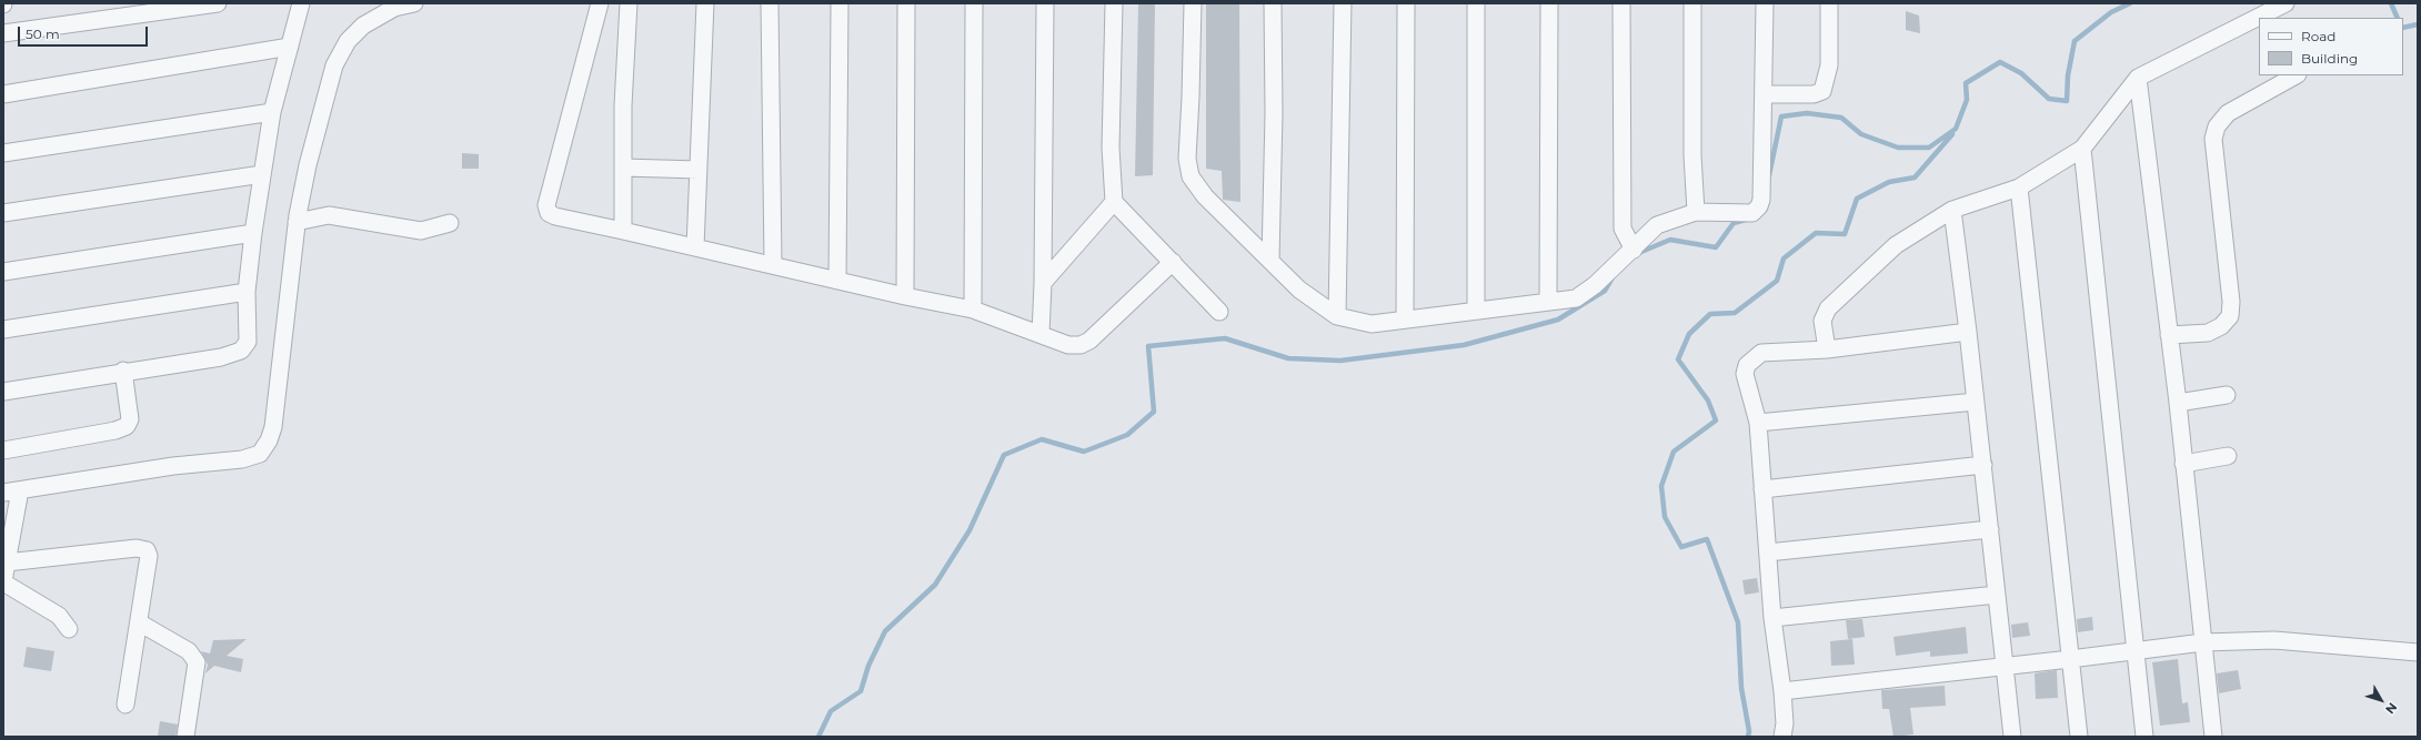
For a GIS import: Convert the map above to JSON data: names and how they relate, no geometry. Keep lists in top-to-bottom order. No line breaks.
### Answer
{"legend":["Road","Building"],"scale_bar":"50 m","north":"bottom right"}
